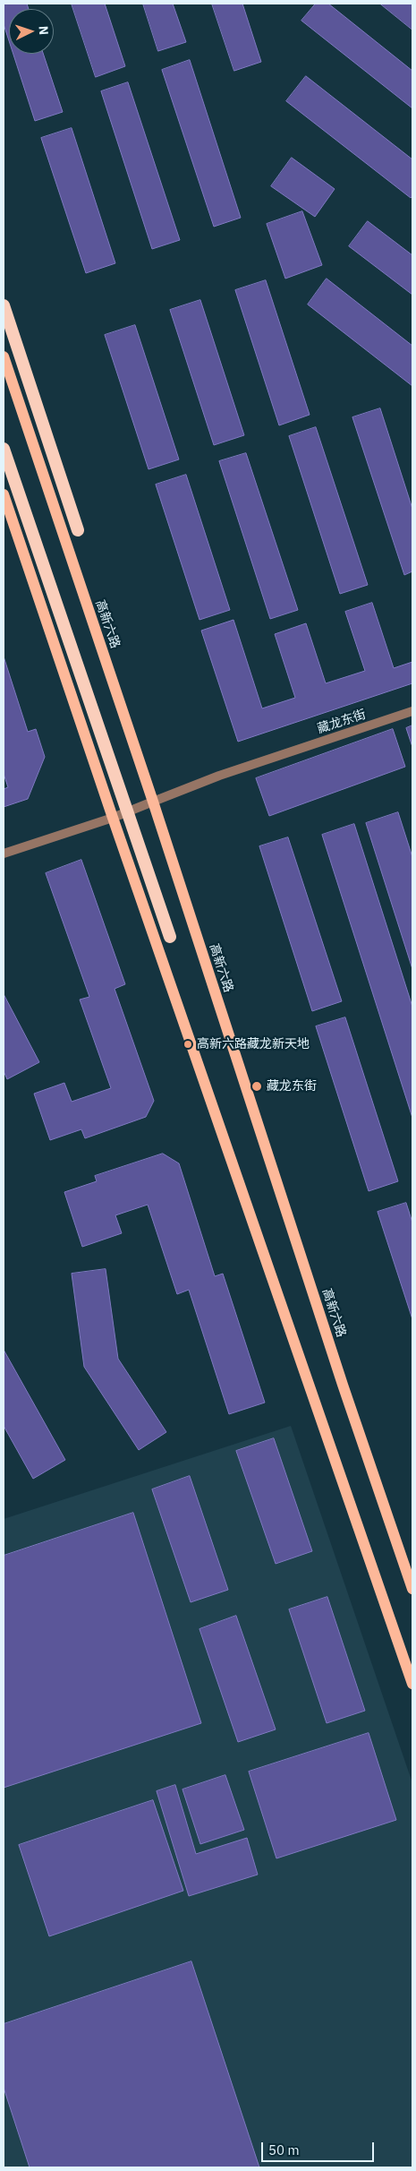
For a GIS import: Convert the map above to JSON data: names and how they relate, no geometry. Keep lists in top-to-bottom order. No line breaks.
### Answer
{"streets":{"main road":["高新六路"],"street":["藏龙东街"]},"crossings":[["高新六路","藏龙东街"]],"places":["高新六路藏龙新天地","藏龙东街"],"scale_bar":"50 m","north":"right"}
